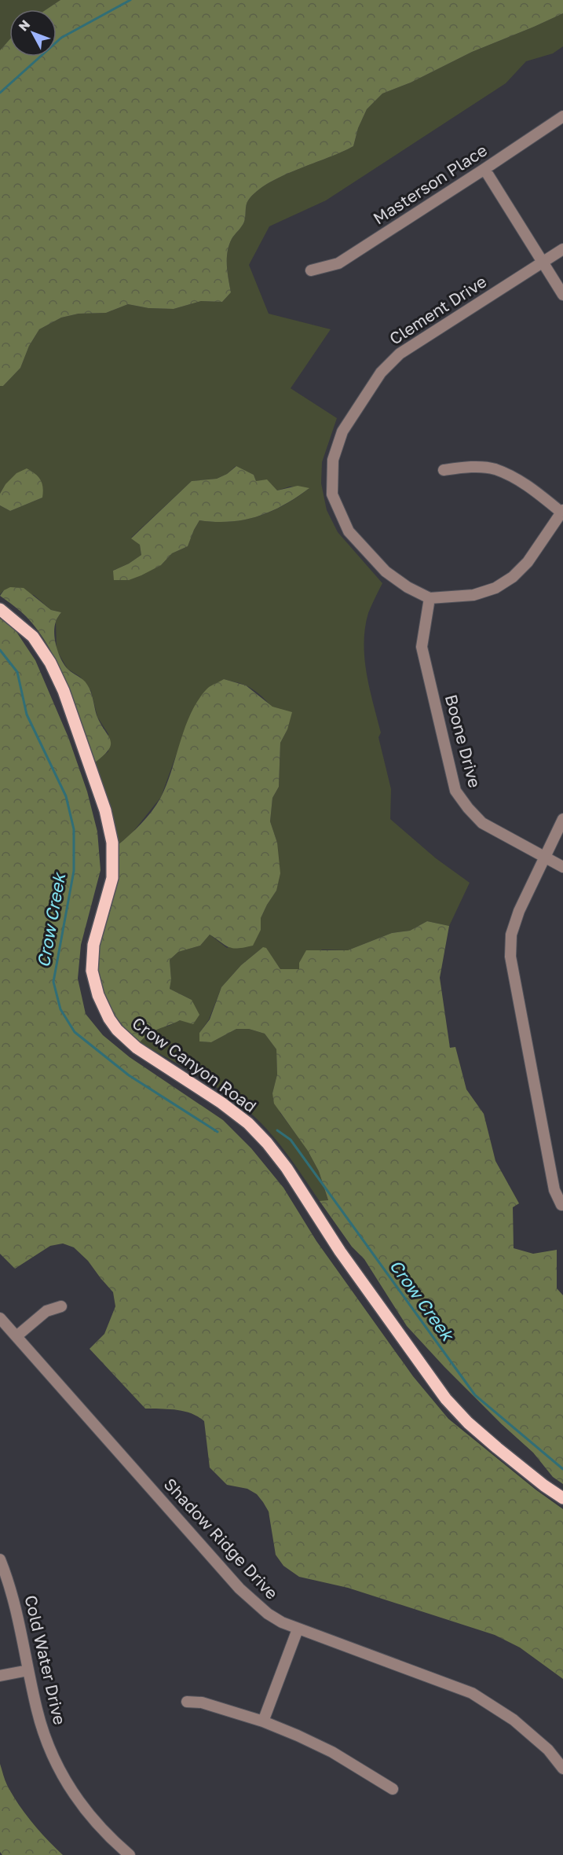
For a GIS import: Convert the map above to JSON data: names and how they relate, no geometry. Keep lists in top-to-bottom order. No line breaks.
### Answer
{"streets":{"main road":["Crow Canyon Road"],"street":["Masterson Place","Clement Drive","Boone Drive","Shadow Ridge Drive","Cold Water Drive"]},"crossings":[["Clement Drive","Boone Drive"]],"water":["Crow Creek"],"north":"top left"}
